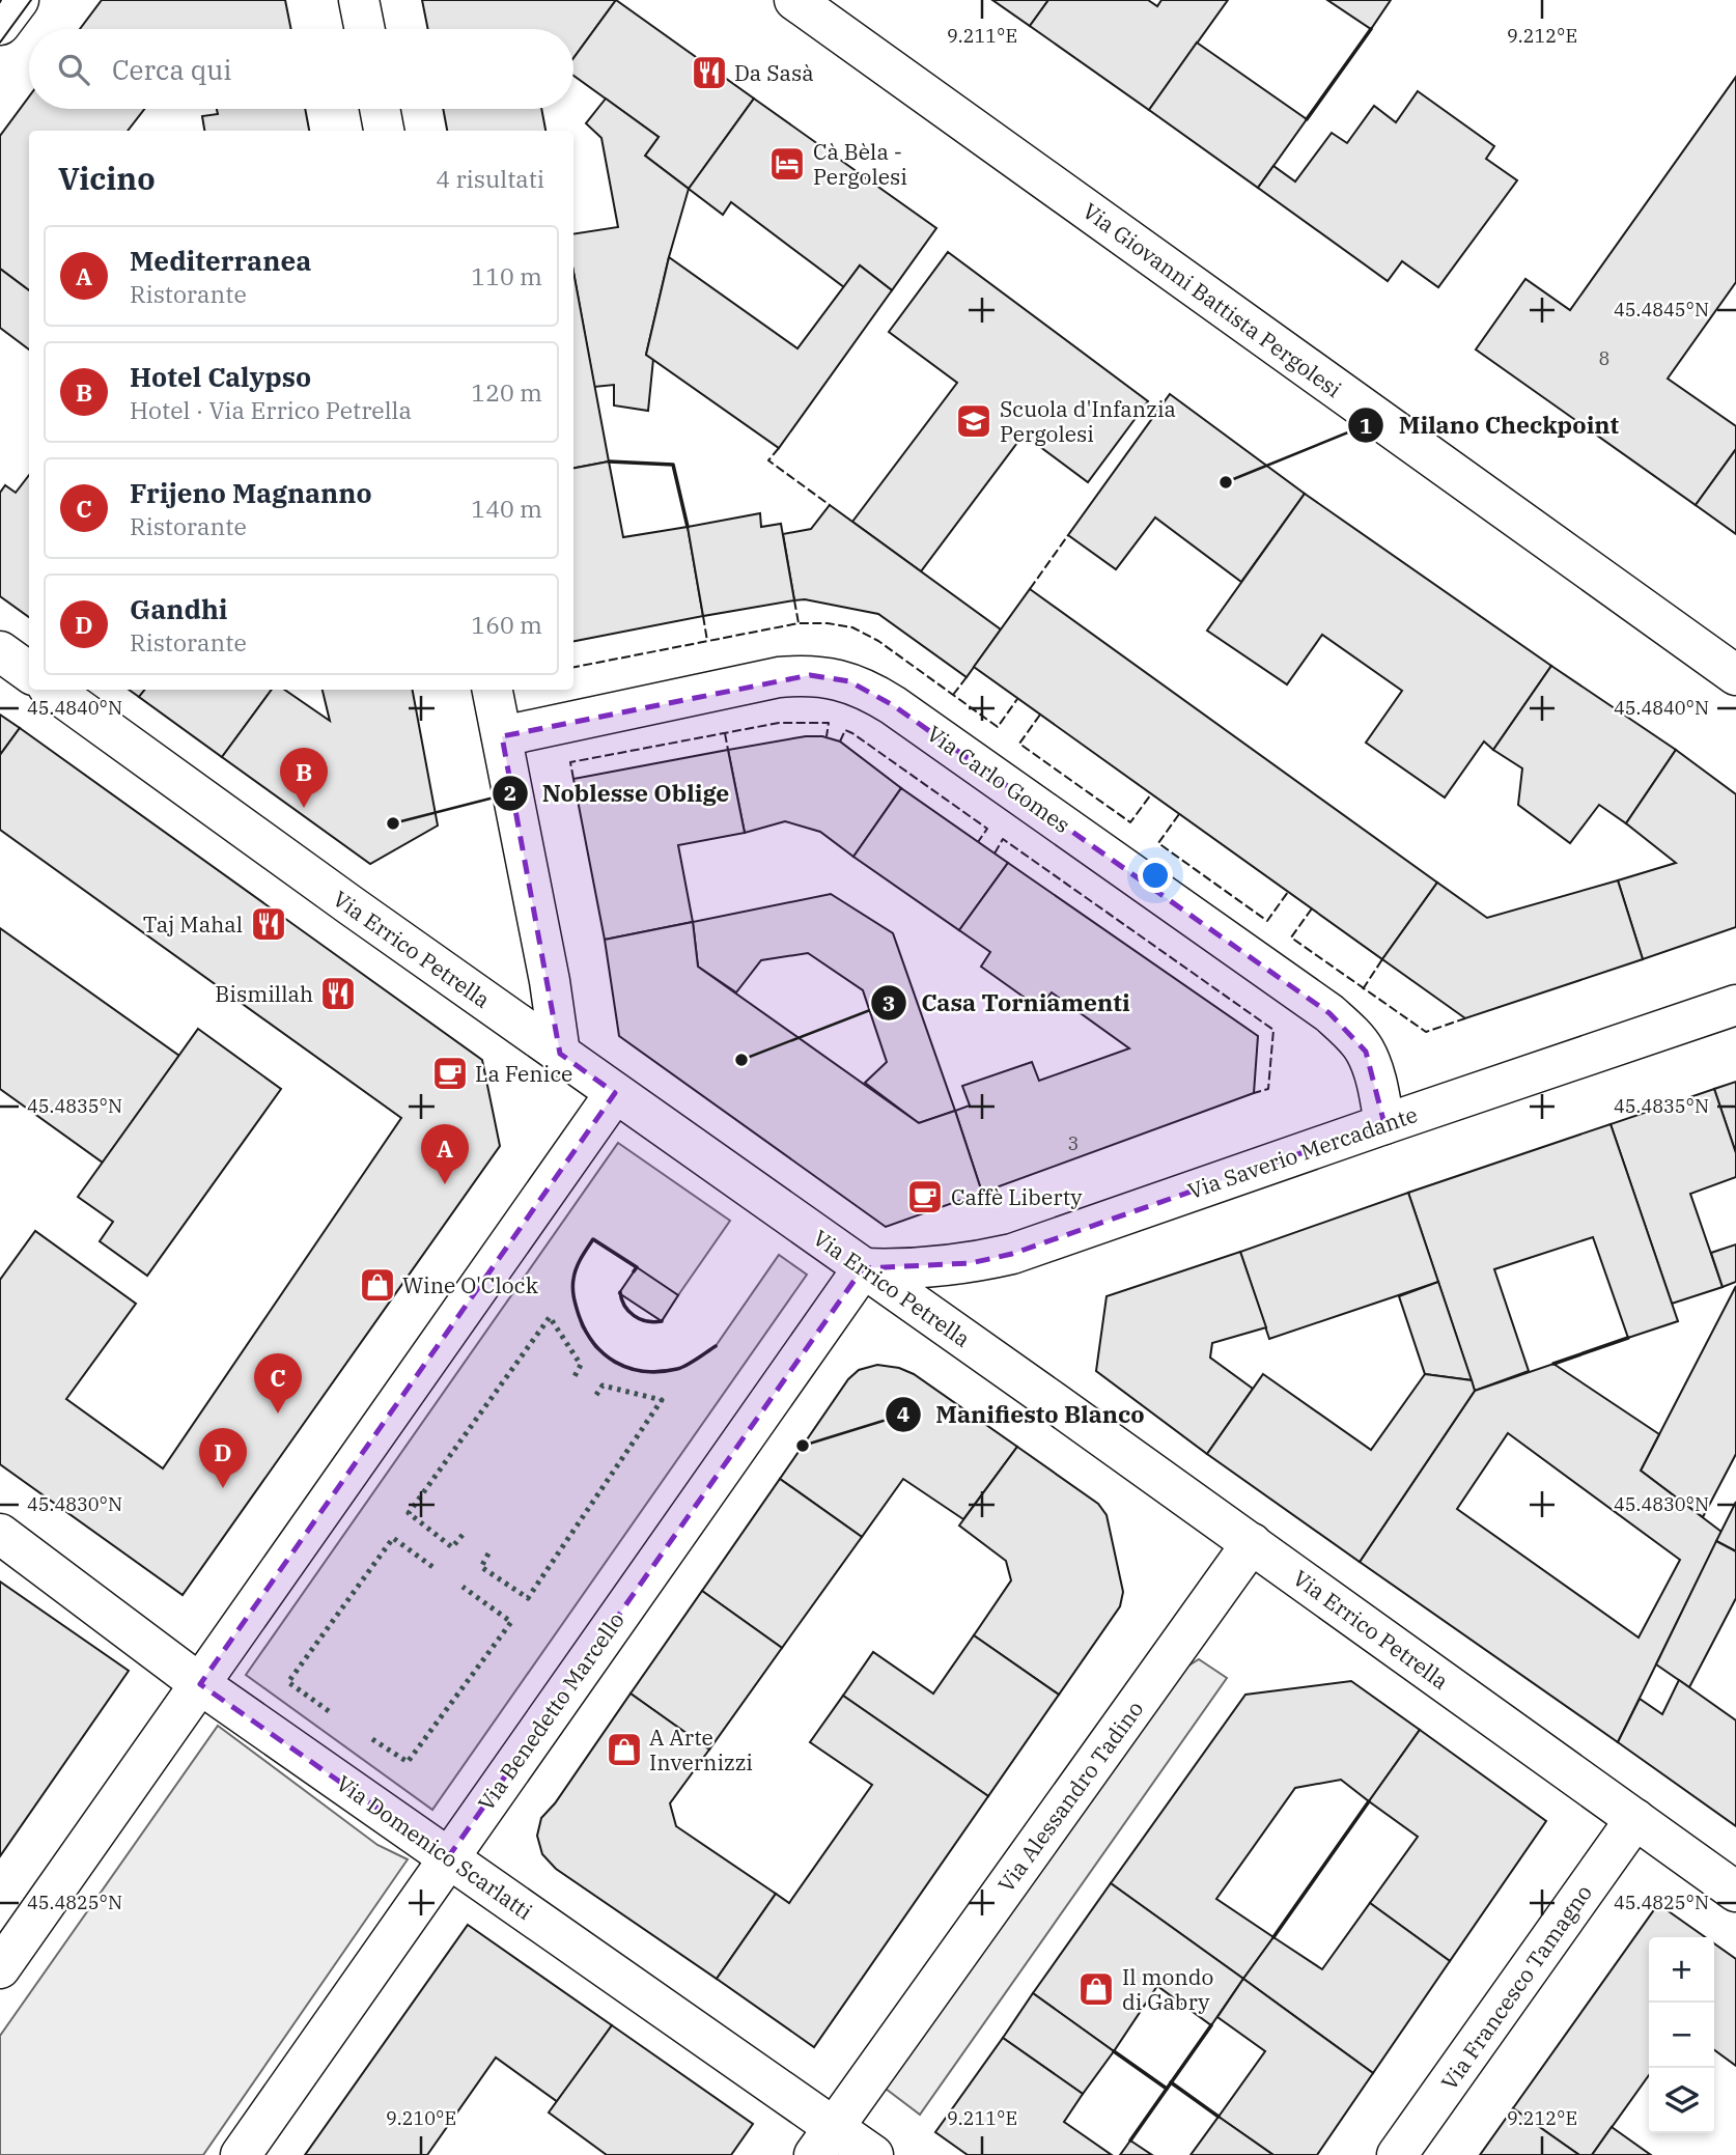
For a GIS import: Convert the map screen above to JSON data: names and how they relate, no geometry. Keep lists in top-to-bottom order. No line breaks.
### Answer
{"streets":{"street":["Via Giovanni Battista Pergolesi","Via Carlo Gomes","Via Errico Petrella","Via Saverio Mercadante","Via Benedetto Marcello","Via Alessandro Tadino","Via Domenico Scarlatti","Via Francesco Tamagno"]},"crossings":[["Via Carlo Gomes","Via Saverio Mercadante"],["Via Errico Petrella","Via Saverio Mercadante"],["Via Errico Petrella","Via Benedetto Marcello"],["Via Errico Petrella","Via Alessandro Tadino"],["Via Errico Petrella","Via Francesco Tamagno"],["Via Saverio Mercadante","Via Benedetto Marcello"],["Via Benedetto Marcello","Via Domenico Scarlatti"],["Via Alessandro Tadino","Via Domenico Scarlatti"]],"places":{"restaurant":["Da Sasà","Taj Mahal","Bismillah"],"hotel":["Cà Bèla - Pergolesi"],"school or university":["Scuola d'Infanzia Pergolesi"],"other":["Milano Checkpoint","Noblesse Oblige","Casa Torniamenti","Manifiesto Blanco"],"cafe":["La Fenice","Caffè Liberty"],"shop":["Wine O'Clock","A Arte Invernizzi","Il mondo di Gabry"]},"house_numbers":["8","3"],"page":{"search":"Cerca qui","heading":["Vicino","4 risultati"],"list":[{"mark":"A","name":"Mediterranea","note":"Ristorante","value":"110 m"},{"mark":"B","name":"Hotel Calypso","note":"Hotel · Via Errico Petrella","value":"120 m"},{"mark":"C","name":"Frijeno Magnanno","note":"Ristorante","value":"140 m"},{"mark":"D","name":"Gandhi","note":"Ristorante","value":"160 m"}],"pins":["B","A","C","D"],"map_buttons":["+","−"]},"coordinates":["9.211°E","9.212°E","45.4845°N","45.4840°N","45.4835°N","45.4830°N","45.4825°N","9.210°E"]}
